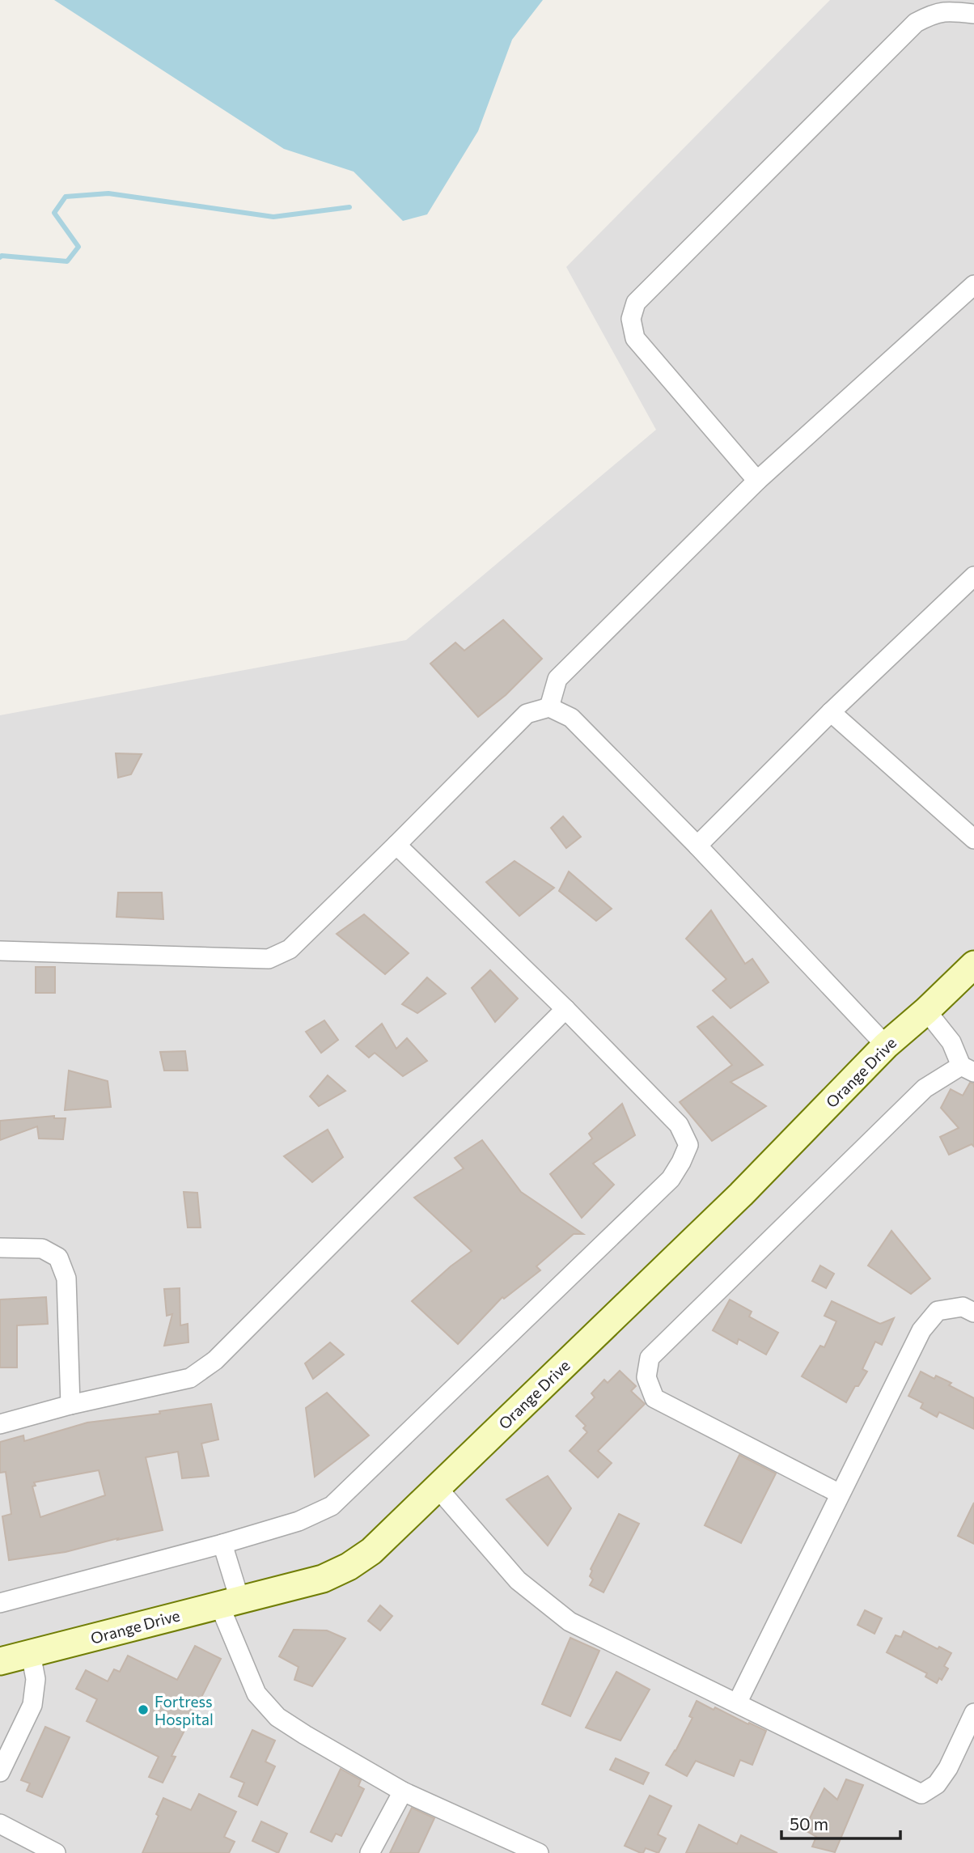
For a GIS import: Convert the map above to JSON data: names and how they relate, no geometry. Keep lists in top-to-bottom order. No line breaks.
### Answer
{"streets":{"street":["Orange Drive"]},"places":["Fortress Hospital"],"scale_bar":"50 m"}
